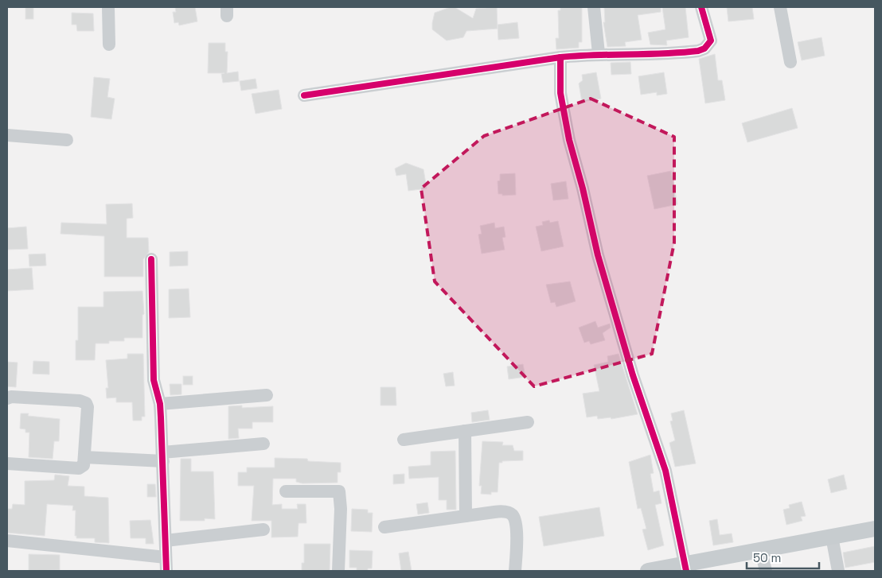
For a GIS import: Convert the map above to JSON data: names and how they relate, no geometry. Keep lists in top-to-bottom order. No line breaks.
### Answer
{"scale_bar":"50 m"}
